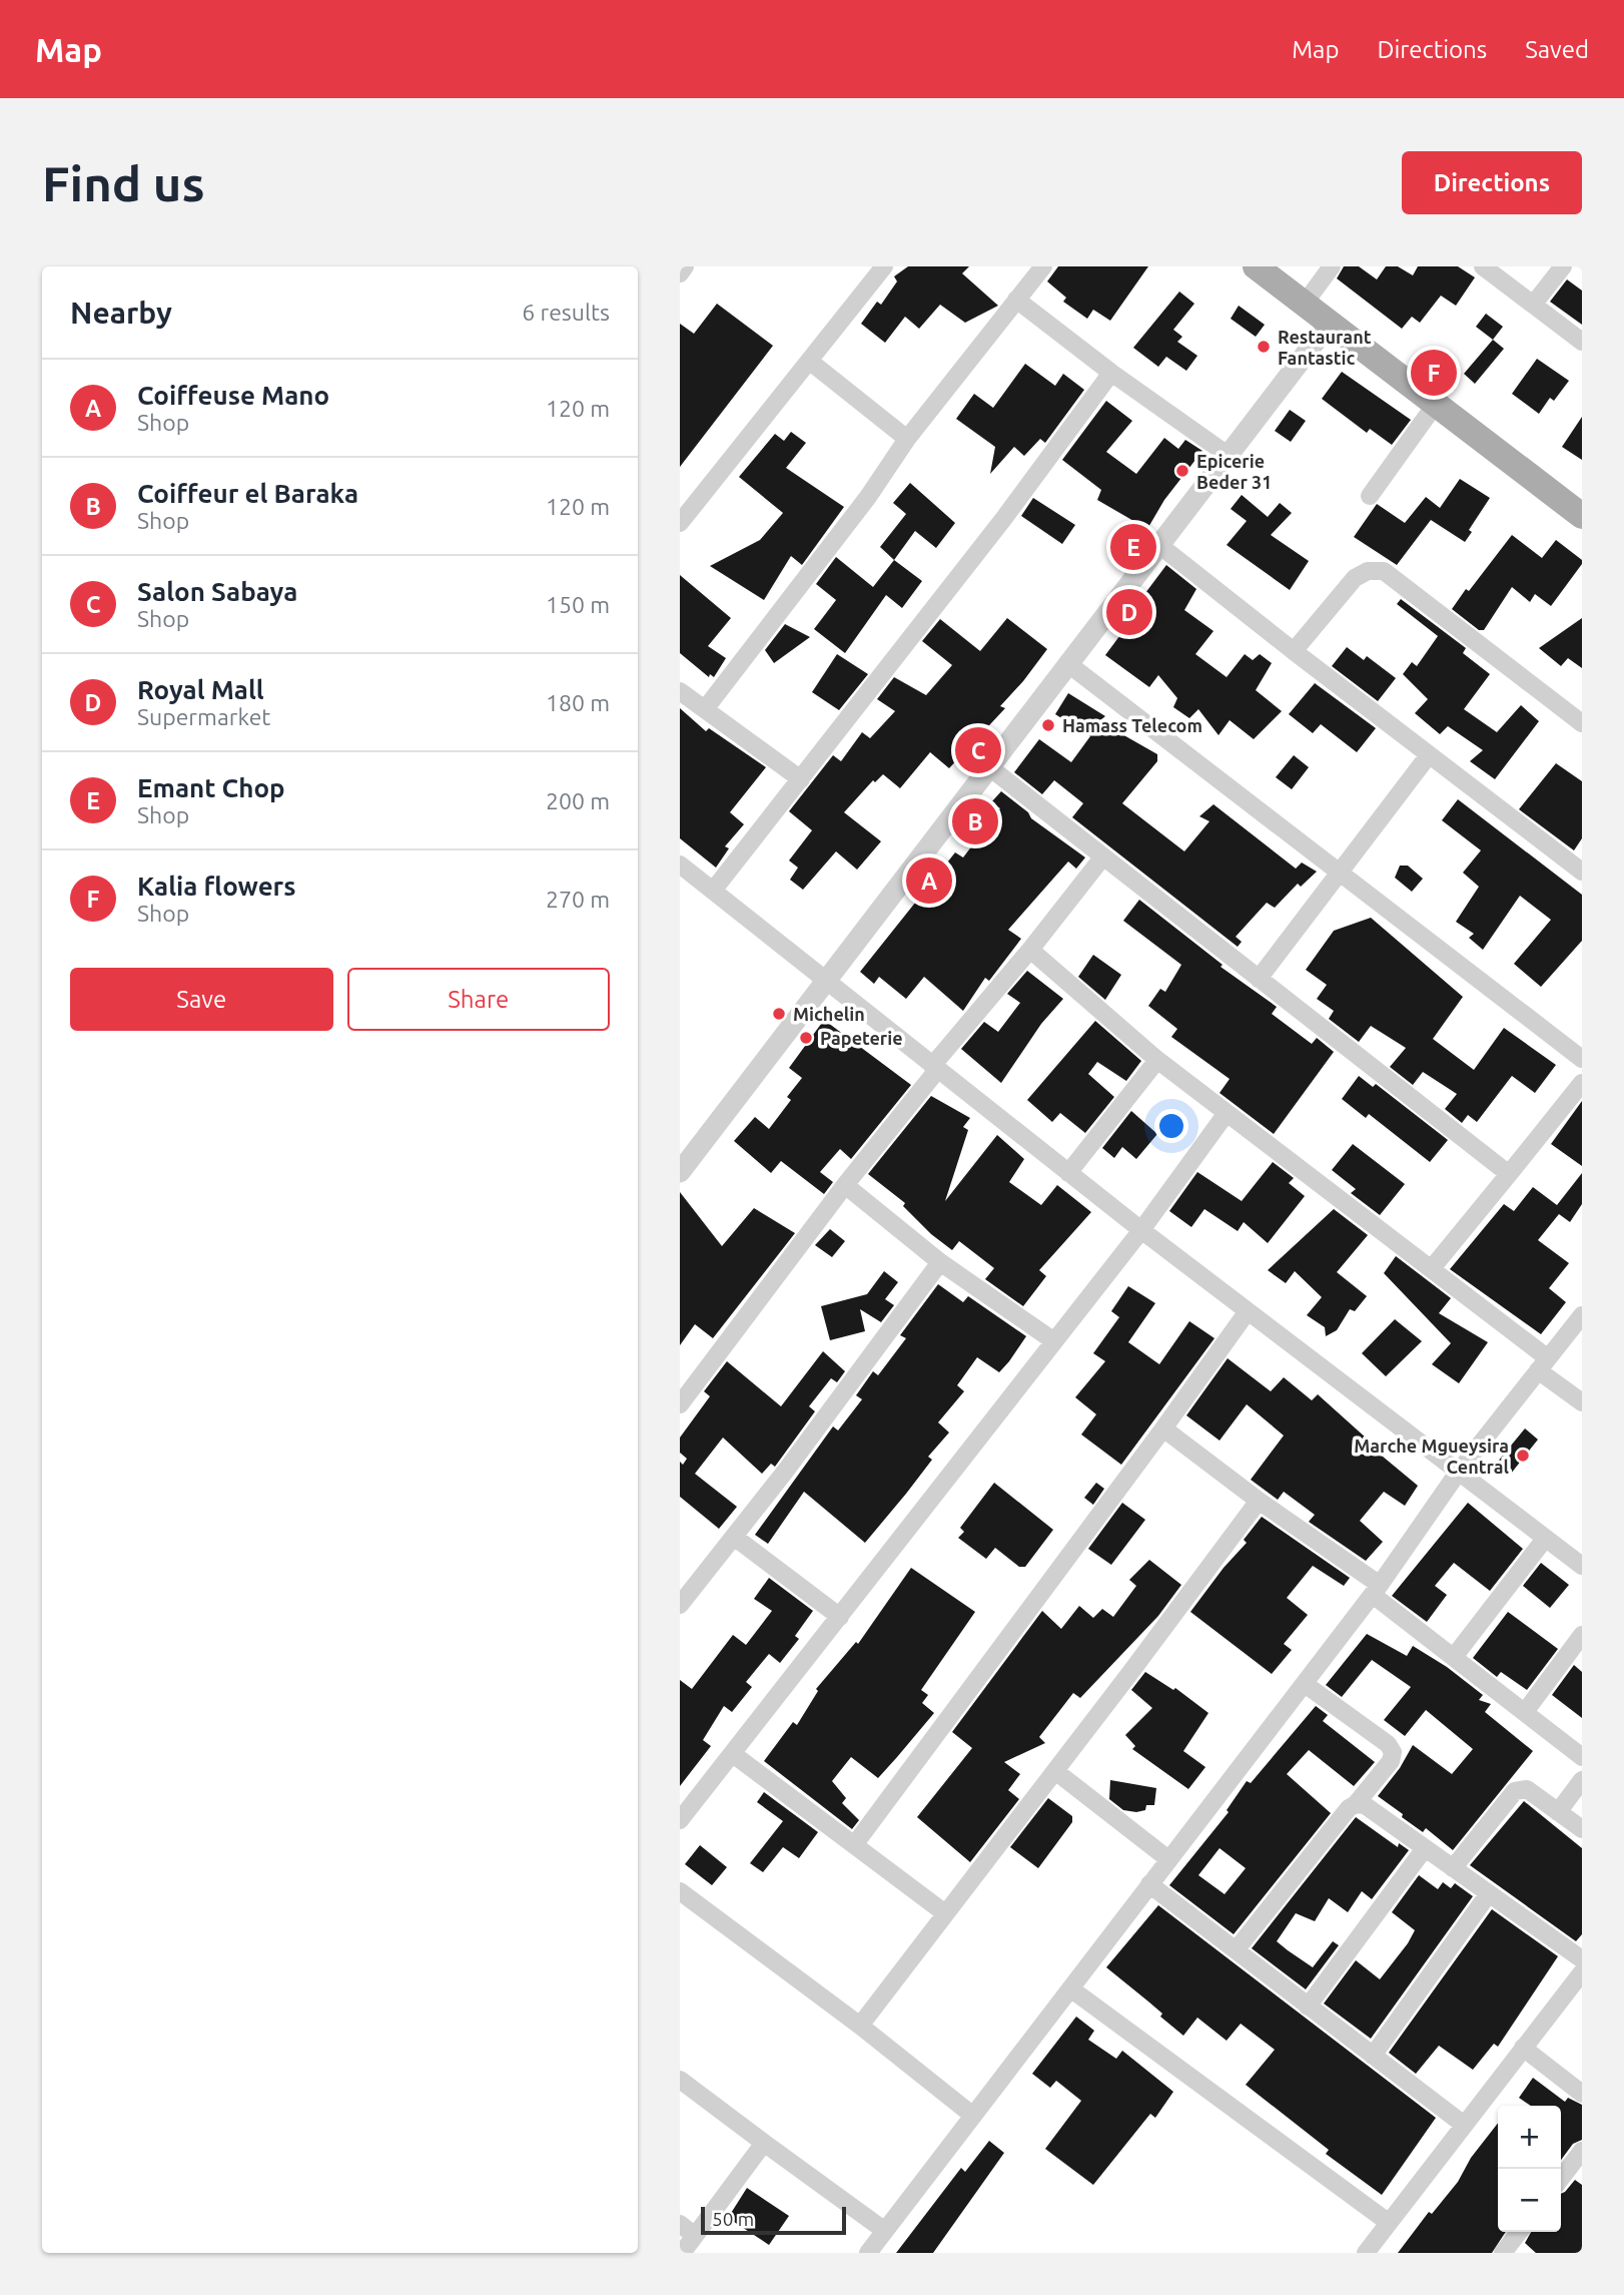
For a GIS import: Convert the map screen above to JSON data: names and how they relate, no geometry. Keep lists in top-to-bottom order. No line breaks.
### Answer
{"places":["Restaurant Fantastic","Epicerie Beder 31","Hamass Telecom","Michelin","Papeterie","Marche Mgueysira Central"],"scale_bar":"50 m","page":{"header":"Map","nav":["Map","Directions","Saved"],"buttons":["Directions",["Save","Share"]],"title":"Find us","heading":["Nearby","6 results"],"pins":["F","E","D","C","B","A"],"list":[{"mark":"A","name":"Coiffeuse Mano","note":"Shop","value":"120 m"},{"mark":"B","name":"Coiffeur el Baraka","note":"Shop","value":"120 m"},{"mark":"C","name":"Salon Sabaya","note":"Shop","value":"150 m"},{"mark":"D","name":"Royal Mall","note":"Supermarket","value":"180 m"},{"mark":"E","name":"Emant Chop","note":"Shop","value":"200 m"},{"mark":"F","name":"Kalia flowers","note":"Shop","value":"270 m"}],"map_buttons":["+","−"],"scale":"50 m"}}
